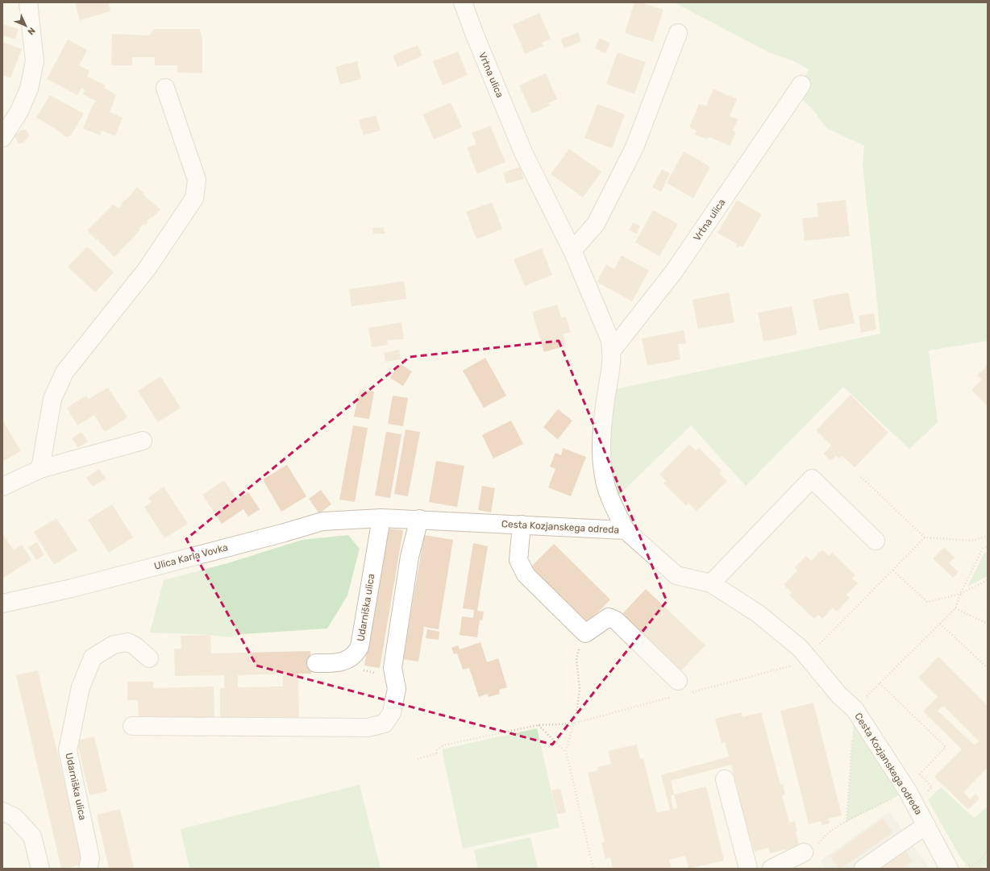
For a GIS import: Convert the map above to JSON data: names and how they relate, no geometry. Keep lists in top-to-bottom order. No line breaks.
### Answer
{"streets":{"street":["Vrtna ulica","Cesta Kozjanskega odreda","Ulica Karla Vovka","Udarniška ulica"]},"crossings":[["Vrtna ulica","Cesta Kozjanskega odreda"],["Cesta Kozjanskega odreda","Ulica Karla Vovka"],["Cesta Kozjanskega odreda","Udarniška ulica"],["Ulica Karla Vovka","Udarniška ulica"]],"north":"bottom right"}
